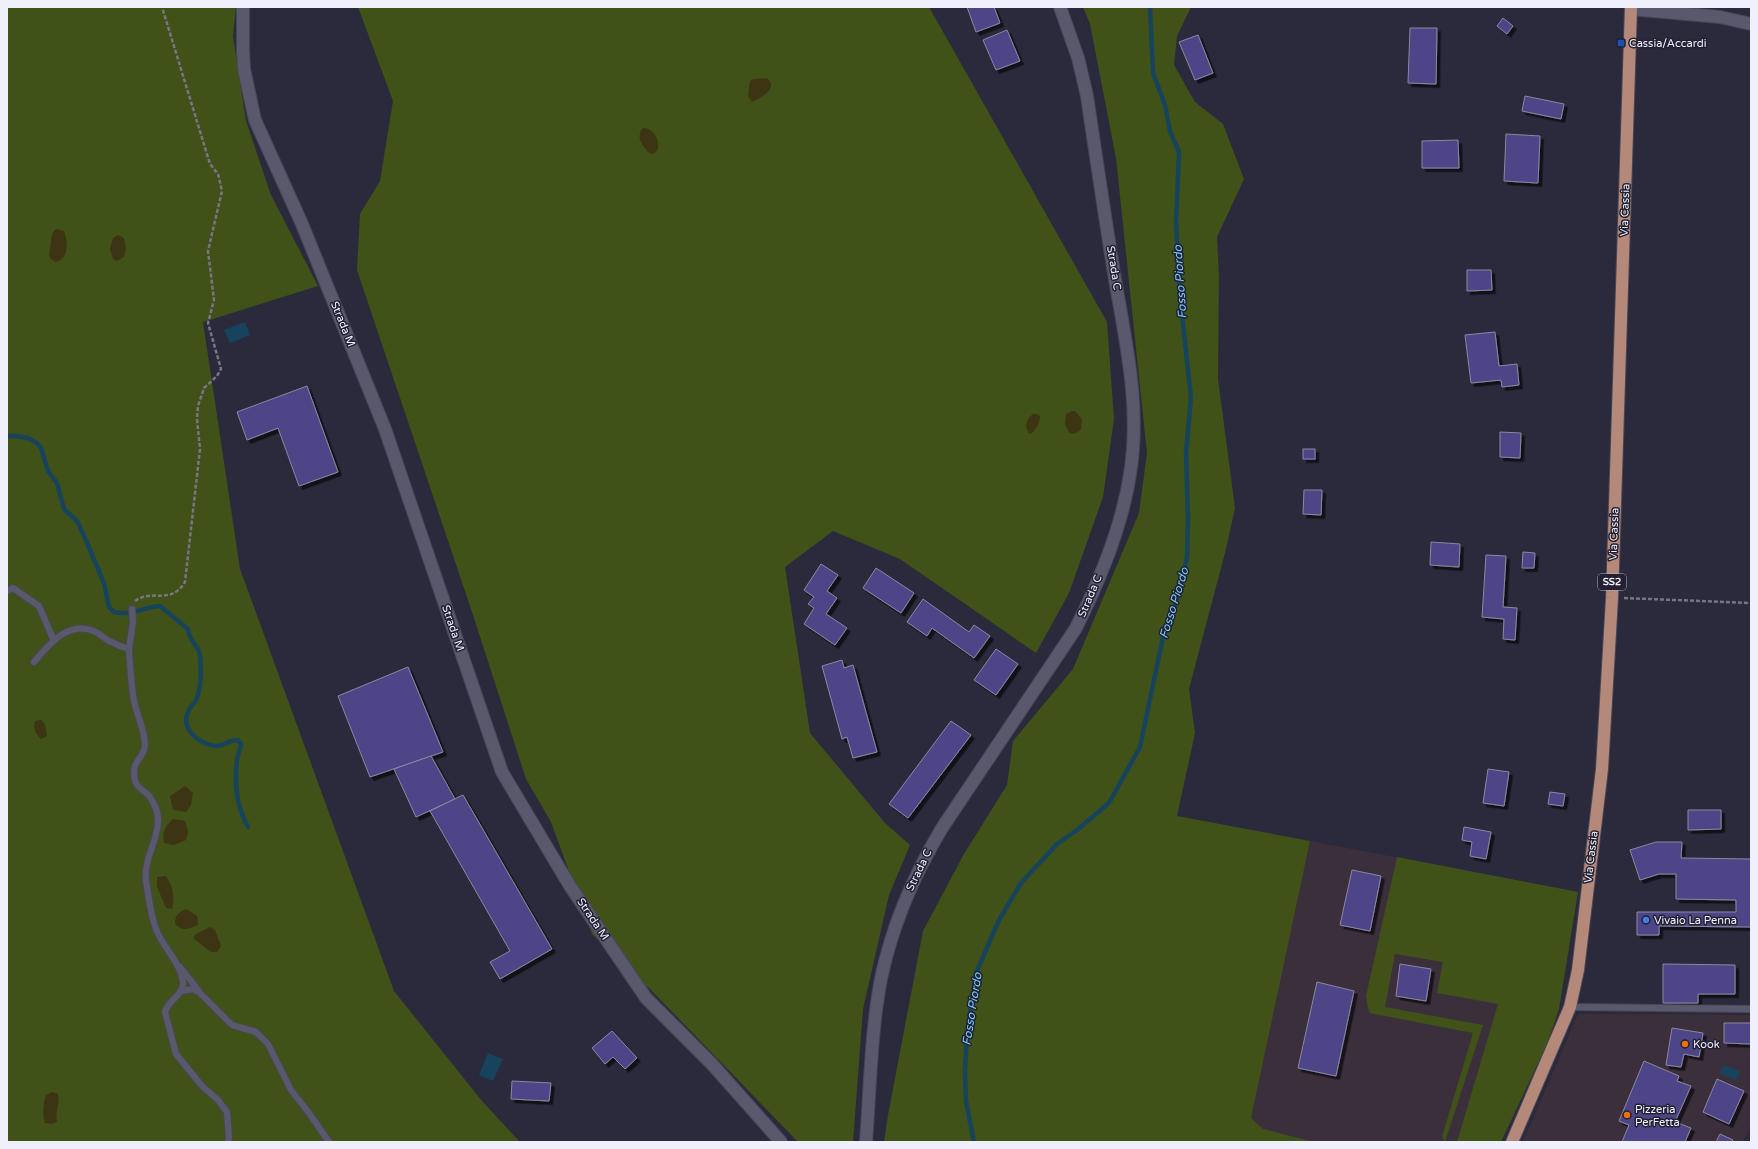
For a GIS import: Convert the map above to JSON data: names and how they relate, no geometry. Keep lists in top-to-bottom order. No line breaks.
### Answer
{"streets":{"main road":["Via Cassia","SS2"],"street":["Strada C","Strada M"]},"water":["Fosso Piordo"],"places":{"transit":["Cassia/Accardi"],"other":["Vivaio La Penna","Kook","Pizzeria PerFetta"]}}
